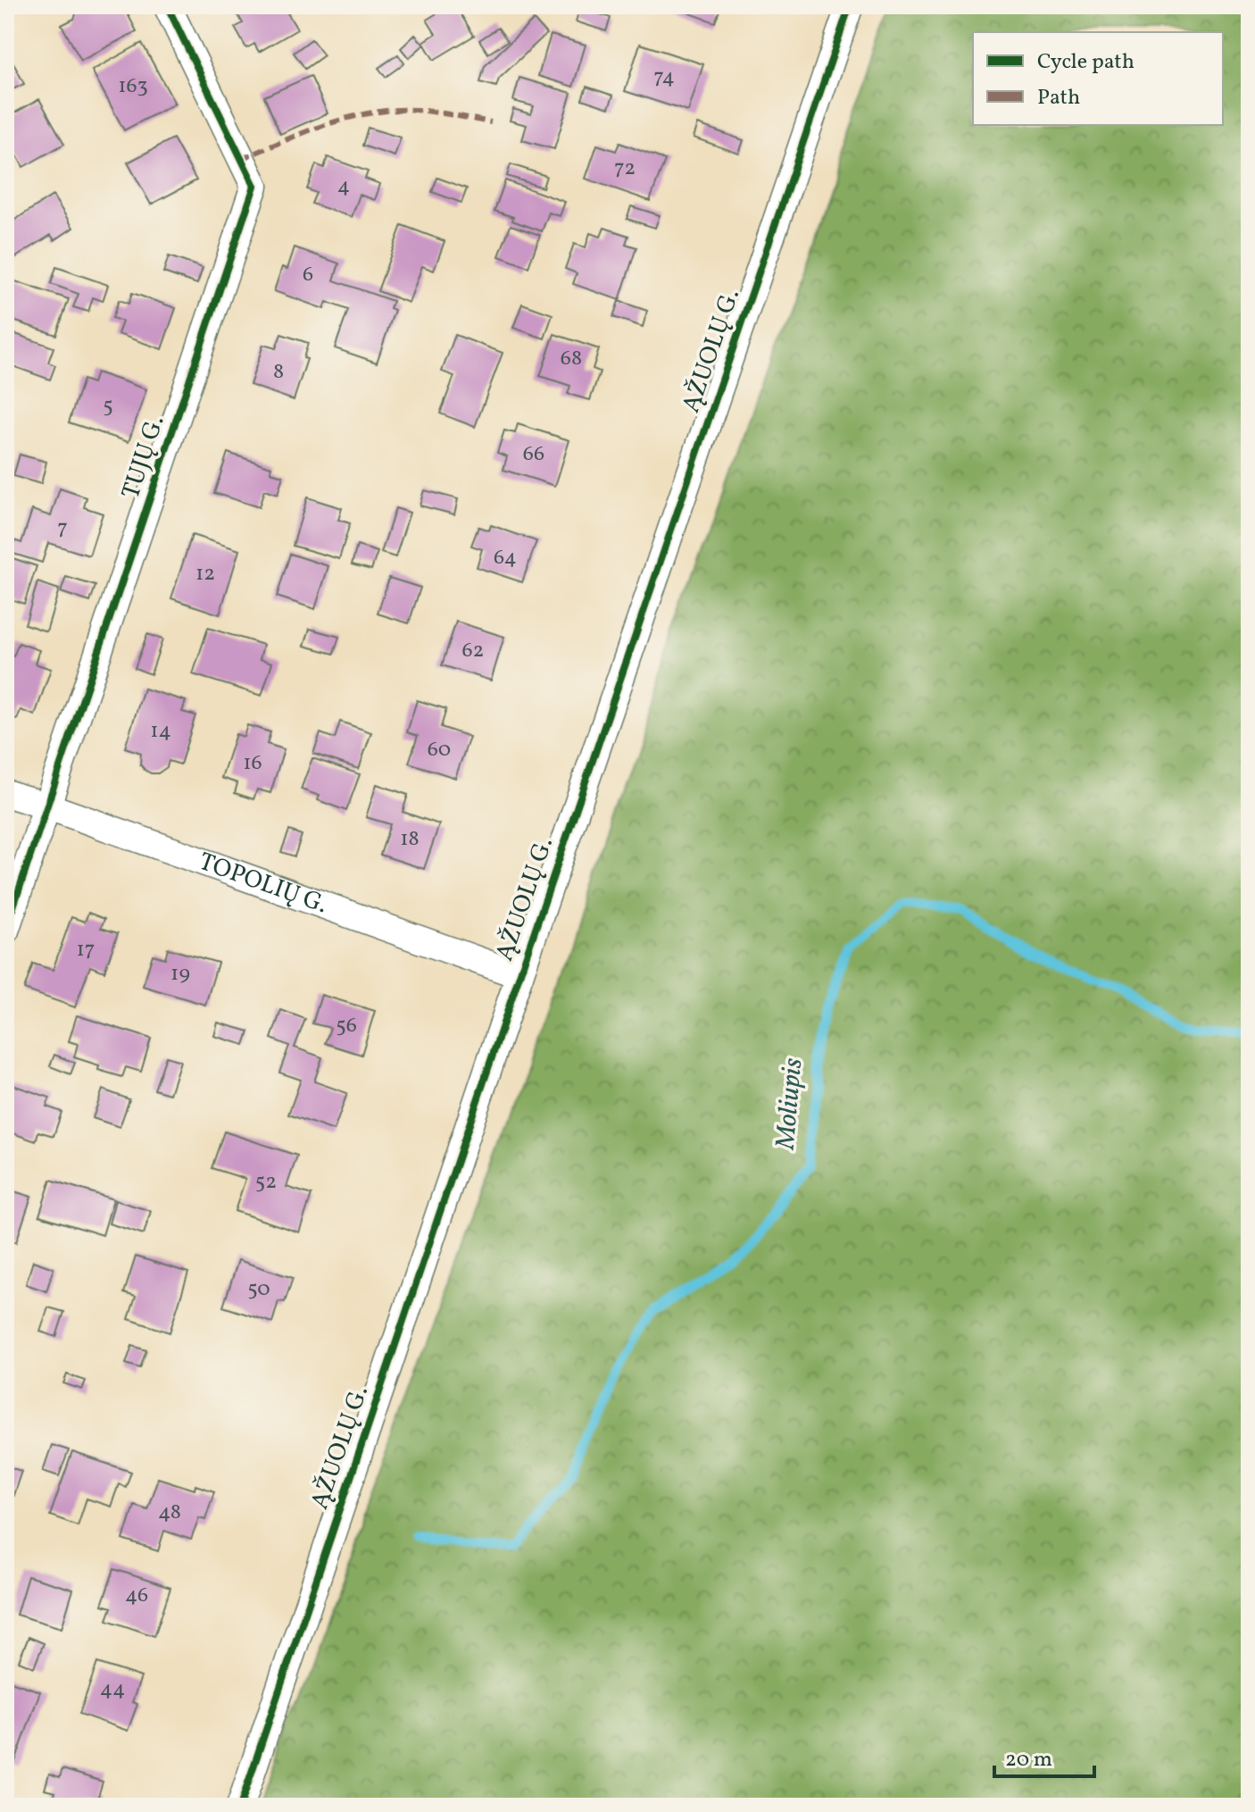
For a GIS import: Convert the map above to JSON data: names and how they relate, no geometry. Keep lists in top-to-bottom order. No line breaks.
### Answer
{"streets":{"street":["ĄŽUOLŲ G.","TUJŲ G.","TOPOLIŲ G."]},"crossings":[["ĄŽUOLŲ G.","TOPOLIŲ G."],["TUJŲ G.","TOPOLIŲ G."]],"water":["Moliupis"],"house_numbers":["74","163","72","4","6","68","8","5","66","7","64","12","62","14","60","16","18","17","19","56","52","50","48","46","44"],"legend":["Cycle path","Path"],"scale_bar":"20 m"}
